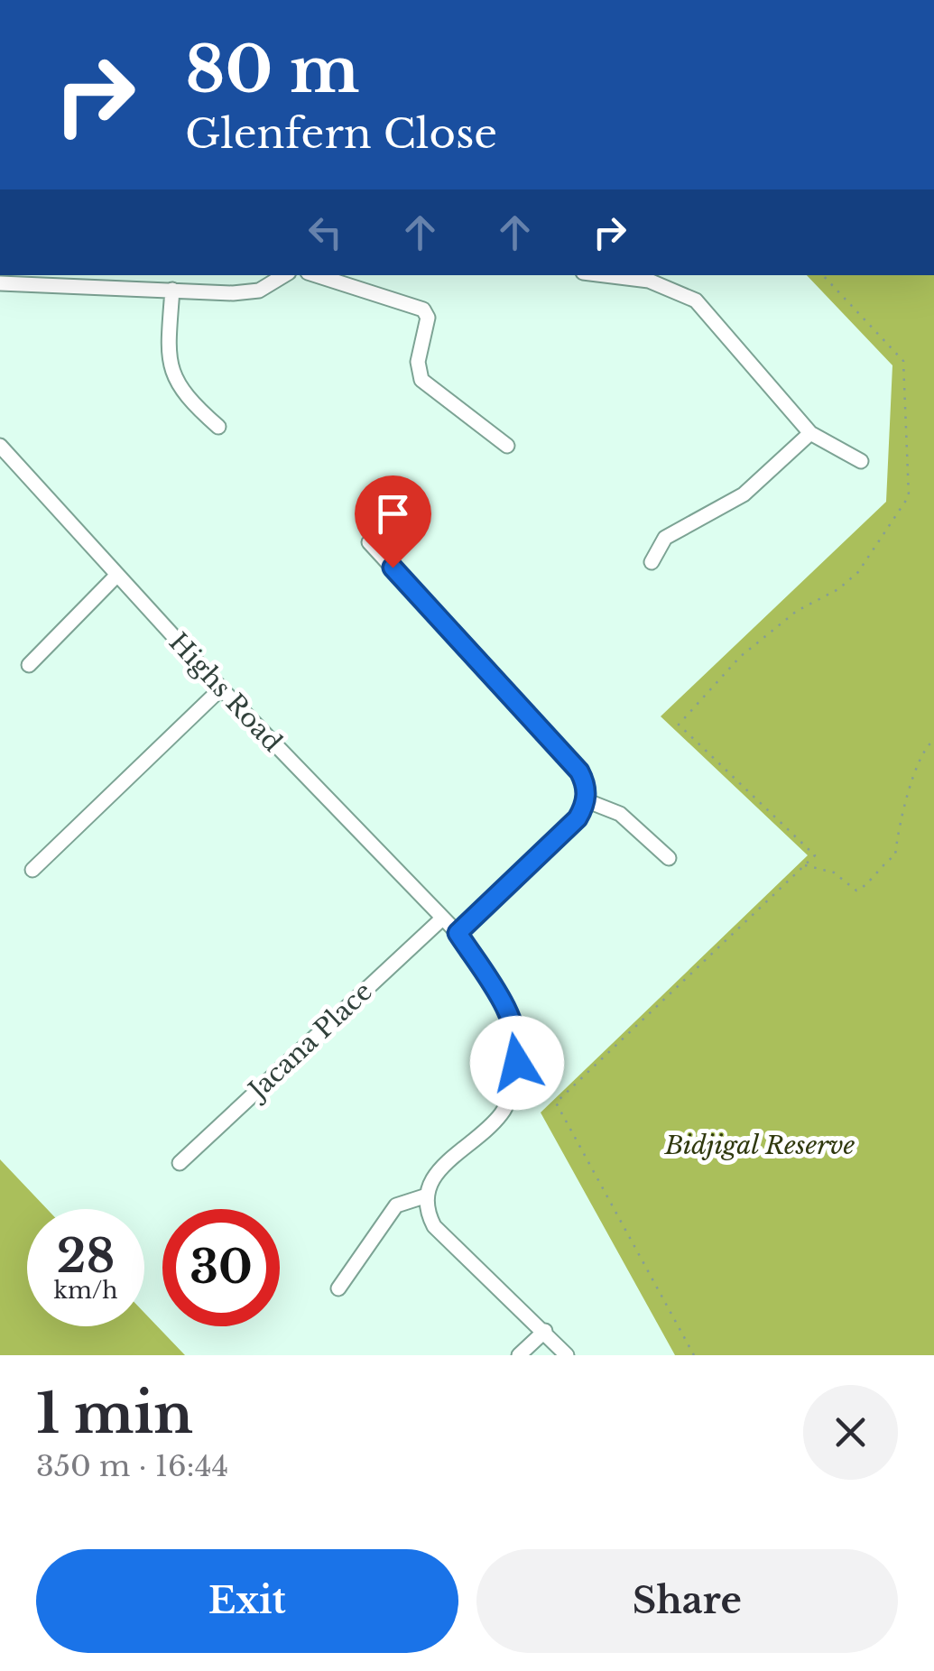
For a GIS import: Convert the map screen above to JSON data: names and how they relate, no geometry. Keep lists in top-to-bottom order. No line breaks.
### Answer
{"streets":{"street":["Highs Road","Jacana Place"]},"crossings":[["Highs Road","Jacana Place"]],"parks":["Bidjigal Reserve"],"page":{"turn":["80 m","Glenfern Close"],"speed":"28 km/h","limit":"30","heading":["1 min","350 m · 16:44"],"buttons":["Exit","Share"]}}
